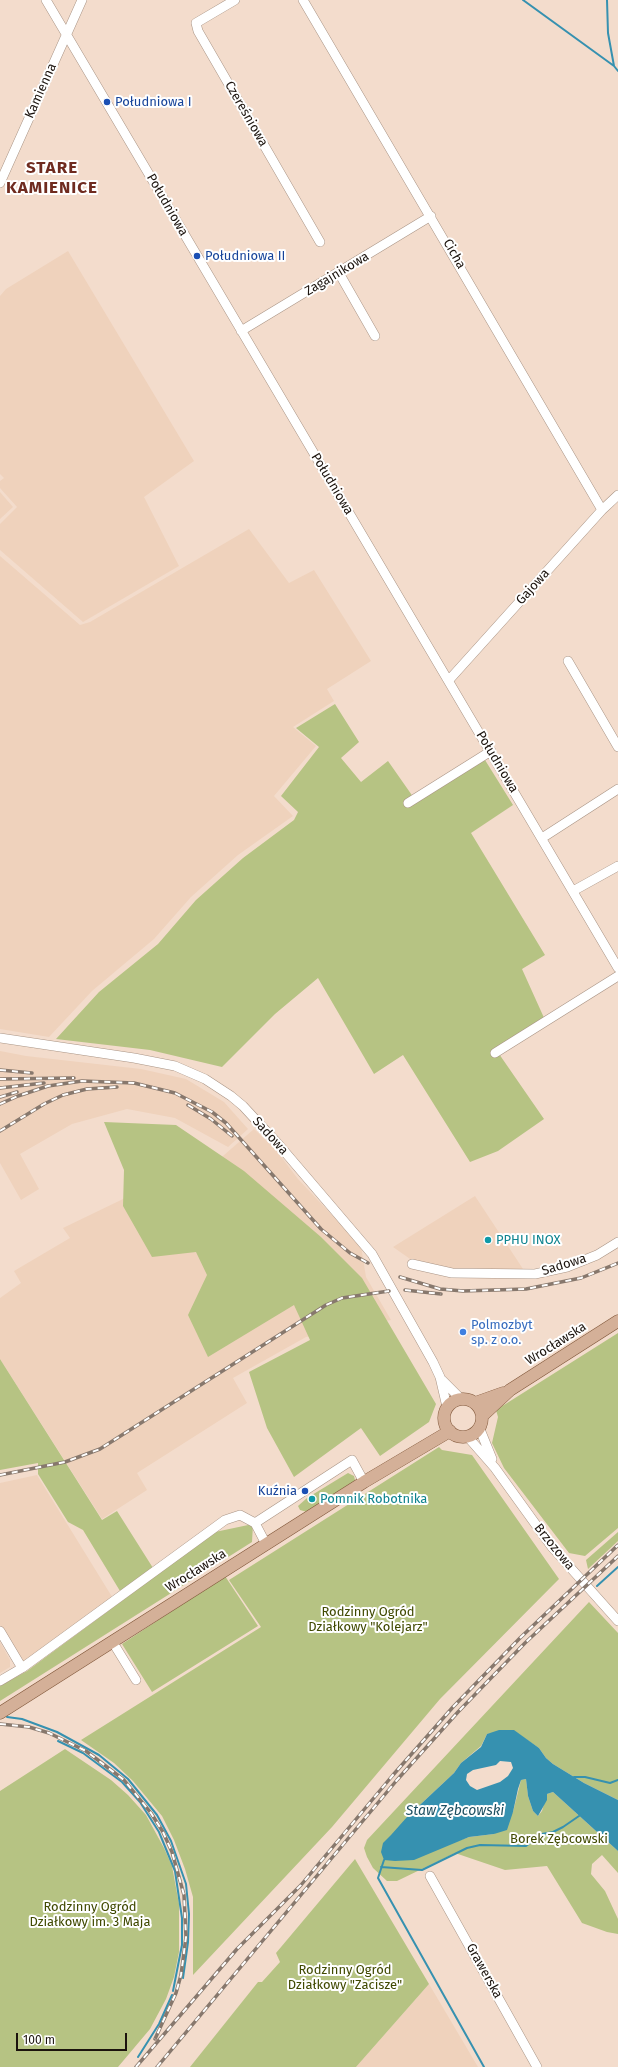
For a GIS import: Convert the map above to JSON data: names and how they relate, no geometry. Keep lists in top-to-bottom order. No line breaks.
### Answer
{"streets":{"main road":["Wrocławska"],"street":["Kamienna","Czereśniowa","Południowa","Cicha","Zagajnikowa","Gajowa","Sadowa","Brzozowa","Grawerska"]},"crossings":[["Kamienna","Południowa"],["Południowa","Zagajnikowa"],["Południowa","Gajowa"],["Cicha","Zagajnikowa"],["Cicha","Gajowa"],["Sadowa","Wrocławska"],["Sadowa","Brzozowa"],["Wrocławska","Brzozowa"]],"districts":["STARE KAMIENICE"],"water":["Staw Zębcowski"],"parks":["Rodzinny Ogród Działkowy \"Kolejarz\"","Borek Zębcowski","Rodzinny Ogród Działkowy im. 3 Maja","Rodzinny Ogród Działkowy \"Zacisze\""],"places":["Południowa I","Południowa II","PPHU INOX","Polmozbyt sp. z o.o.","Kuźnia","Pomnik Robotnika"],"scale_bar":"100 m"}
